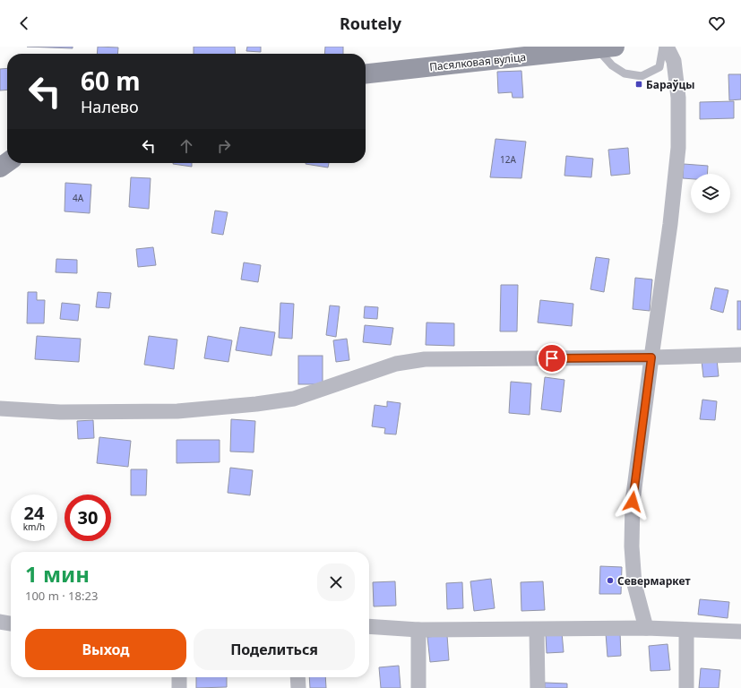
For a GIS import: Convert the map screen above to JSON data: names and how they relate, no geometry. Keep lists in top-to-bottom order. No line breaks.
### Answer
{"streets":{"main road":["Пасялковая вуліца"]},"places":{"transit":["Бараўцы"],"other":["Севермаркет"]},"house_numbers":["12А","4А"],"page":{"header":"Routely","turn":["60 m","Налево"],"speed":"24 km/h","limit":"30","heading":["1 мин","100 m · 18:23"],"buttons":["Выход","Поделиться"]}}
